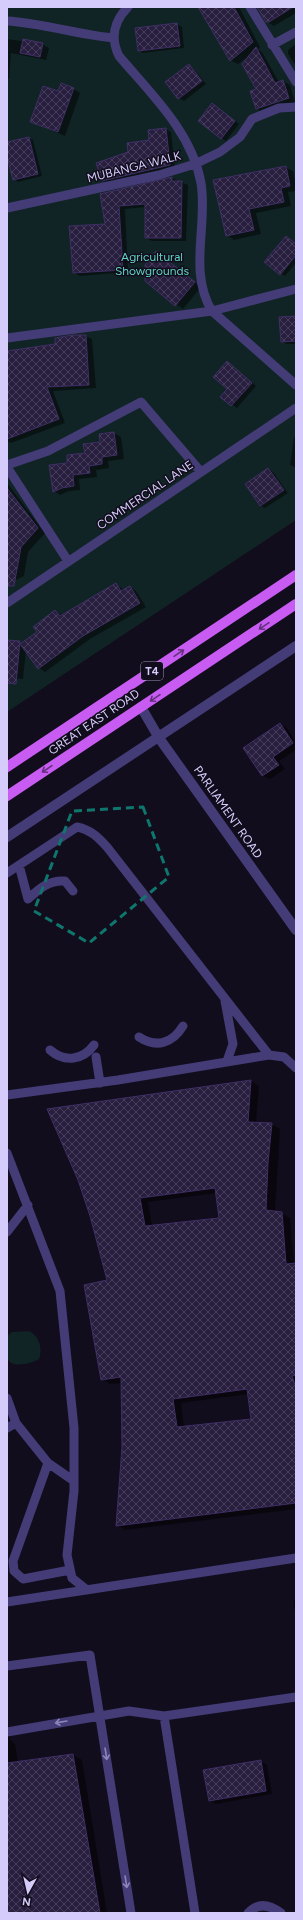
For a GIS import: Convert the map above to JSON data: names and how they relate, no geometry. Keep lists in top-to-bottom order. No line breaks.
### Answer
{"streets":{"main road":["T4","GREAT EAST ROAD"],"street":["PARLIAMENT ROAD"],"lane":["MUBANGA WALK","COMMERCIAL LANE"]},"crossings":[["GREAT EAST ROAD","PARLIAMENT ROAD"]],"parks":["Agricultural Showgrounds"],"north":"bottom"}
